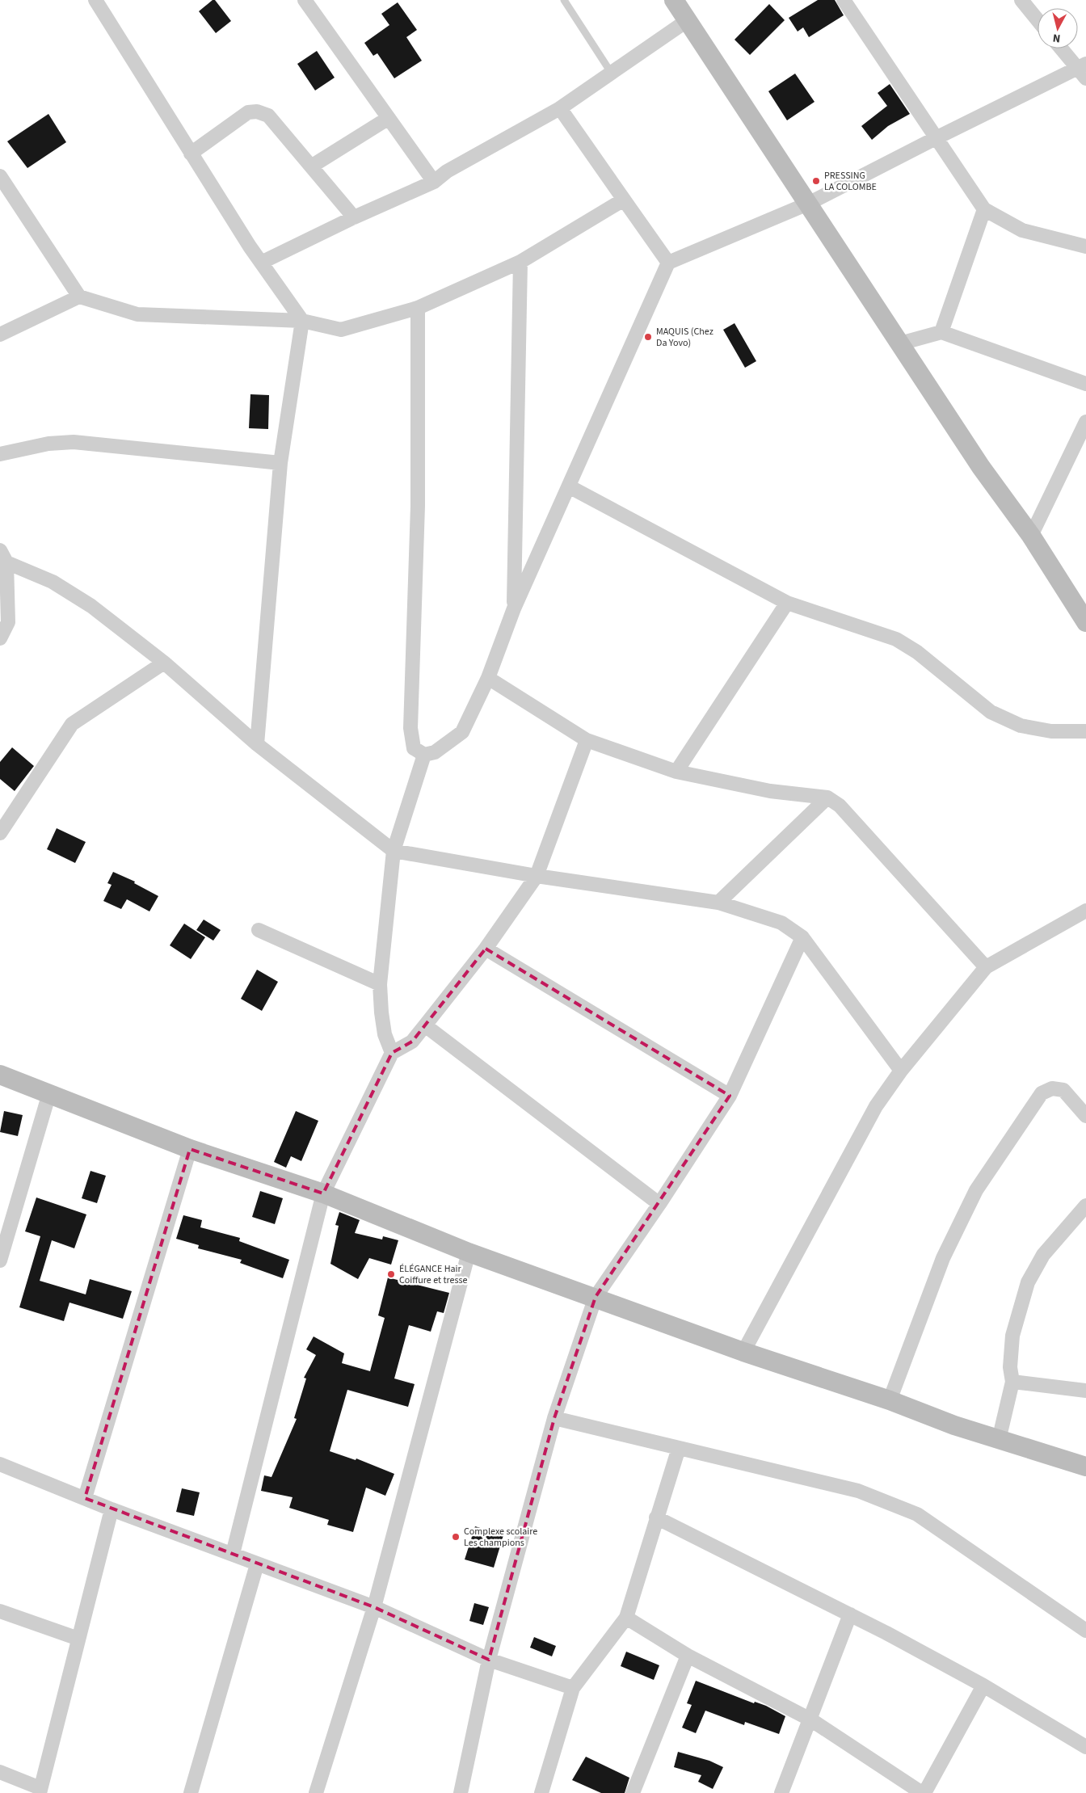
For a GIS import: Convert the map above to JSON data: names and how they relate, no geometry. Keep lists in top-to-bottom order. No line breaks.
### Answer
{"places":["PRESSING LA COLOMBE","MAQUIS (Chez Da Yovo)","ÉLÉGANCE Hair Coiffure et tresse","Complexe scolaire Les champions"],"north":"bottom"}
